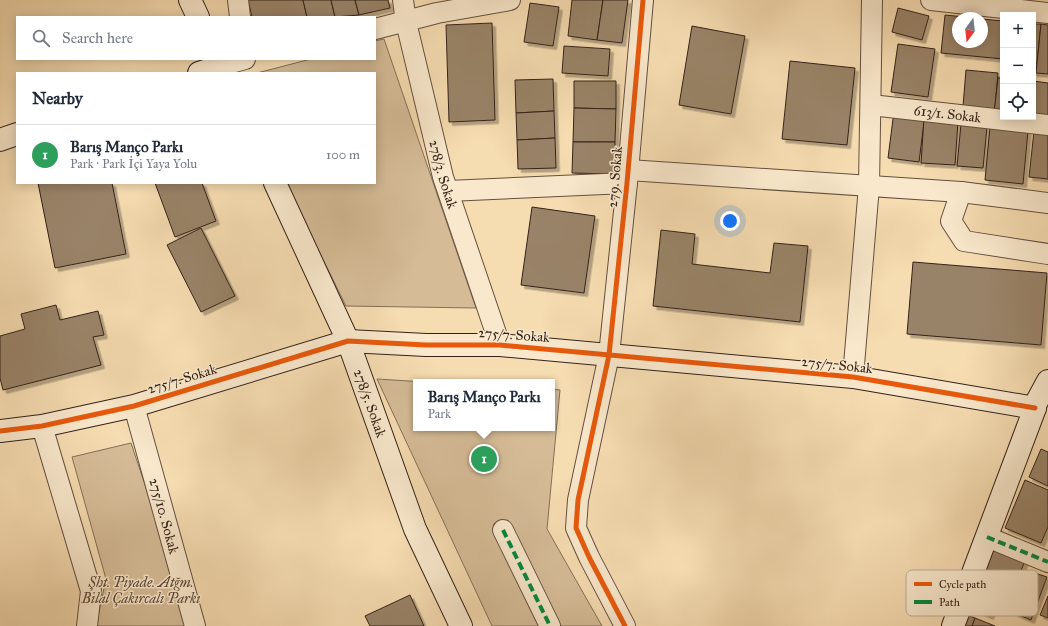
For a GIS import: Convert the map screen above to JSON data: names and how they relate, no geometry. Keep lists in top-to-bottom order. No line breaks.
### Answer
{"streets":{"street":["613/1. Sokak","278/3. Sokak","279. Sokak","275/7. Sokak","278/5. Sokak","275/10. Sokak"]},"crossings":[["278/3. Sokak","275/7. Sokak"],["279. Sokak","275/7. Sokak"],["275/7. Sokak","278/5. Sokak"],["275/7. Sokak","275/10. Sokak"]],"parks":["Şht. Piyade. Atğm. Bilal Çakırcalı Parkı"],"legend":["Cycle path","Path"],"north":"bottom","page":{"map_buttons":["+","−"],"search":"Search here","heading":"Nearby","list":[{"mark":"1","name":"Barış Manço Parkı","note":"Park · Park İçi Yaya Yolu","value":"100 m"}],"popup":["Barış Manço Parkı","Park"],"pins":"1"}}
